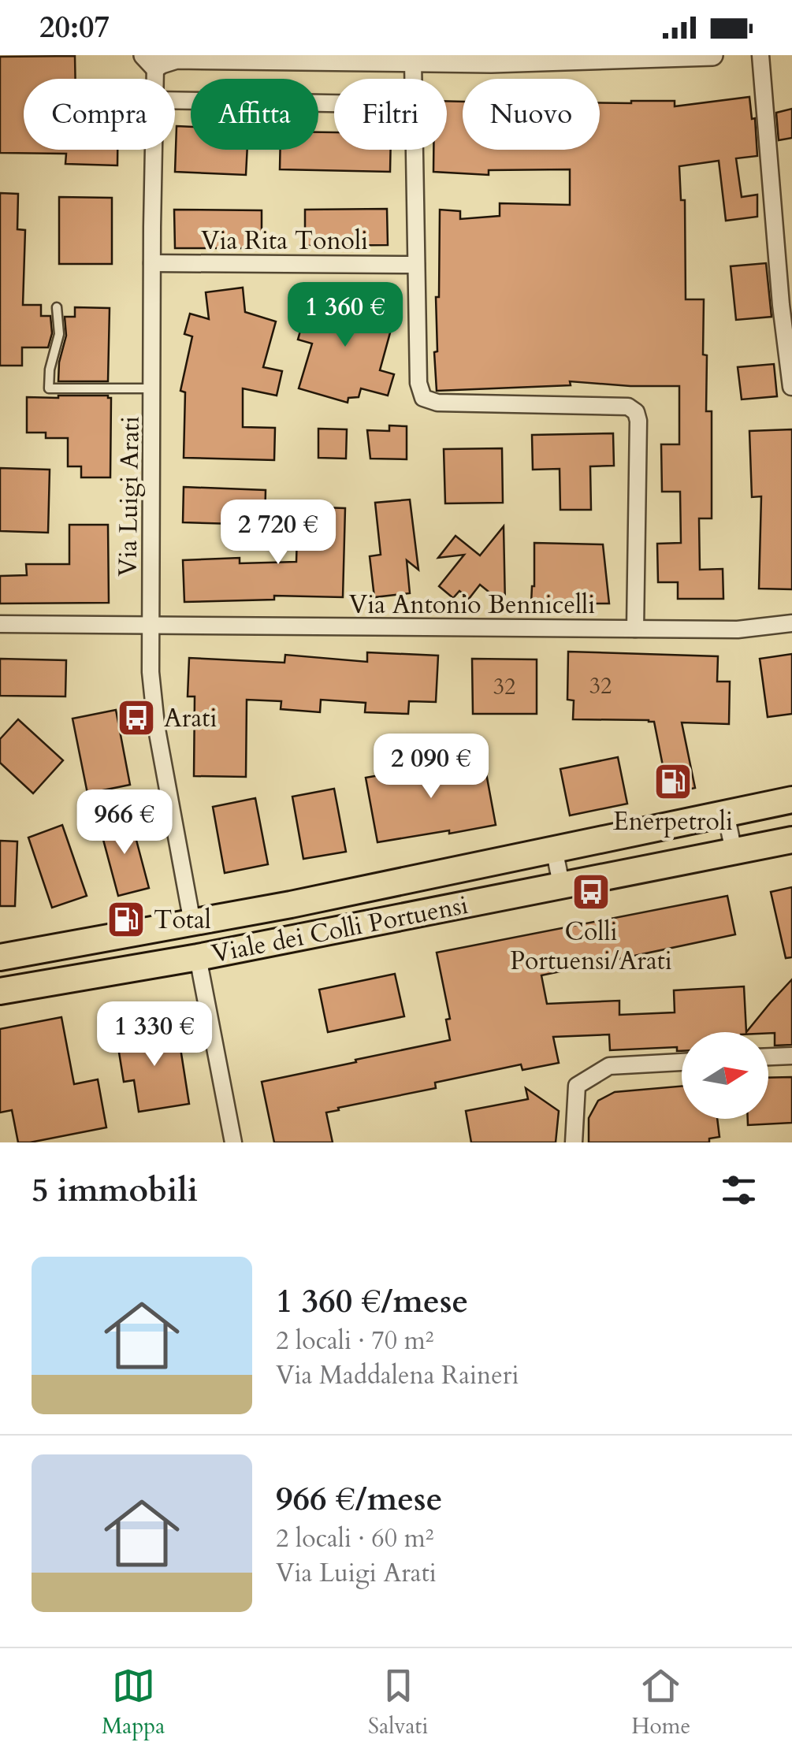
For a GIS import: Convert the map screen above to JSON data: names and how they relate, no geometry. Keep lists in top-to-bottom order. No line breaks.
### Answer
{"streets":{"main road":["Viale dei Colli Portuensi"],"street":["Via Rita Tonoli","Via Luigi Arati","Via Antonio Bennicelli"]},"crossings":[["Via Rita Tonoli","Via Luigi Arati"],["Via Luigi Arati","Via Antonio Bennicelli"],["Via Luigi Arati","Viale dei Colli Portuensi"]],"places":{"bus stop":["Arati","Colli Portuensi/Arati"],"fuel station":["Enerpetroli","Total"]},"house_numbers":["32","32"],"north":"right","page":{"status":"20:07","chip":["Compra","Affitta","Filtri","Nuovo"],"price":["1 360 €","2 720 €","2 090 €","966 €","1 330 €"],"heading":"5 immobili","list":[{"name":"1 360 €/mese","note":"2 locali · 70 m² · Via Maddalena Raineri"},{"name":"966 €/mese","note":"2 locali · 60 m² · Via Luigi Arati"}],"tabs":["Mappa","Salvati","Home"]}}
